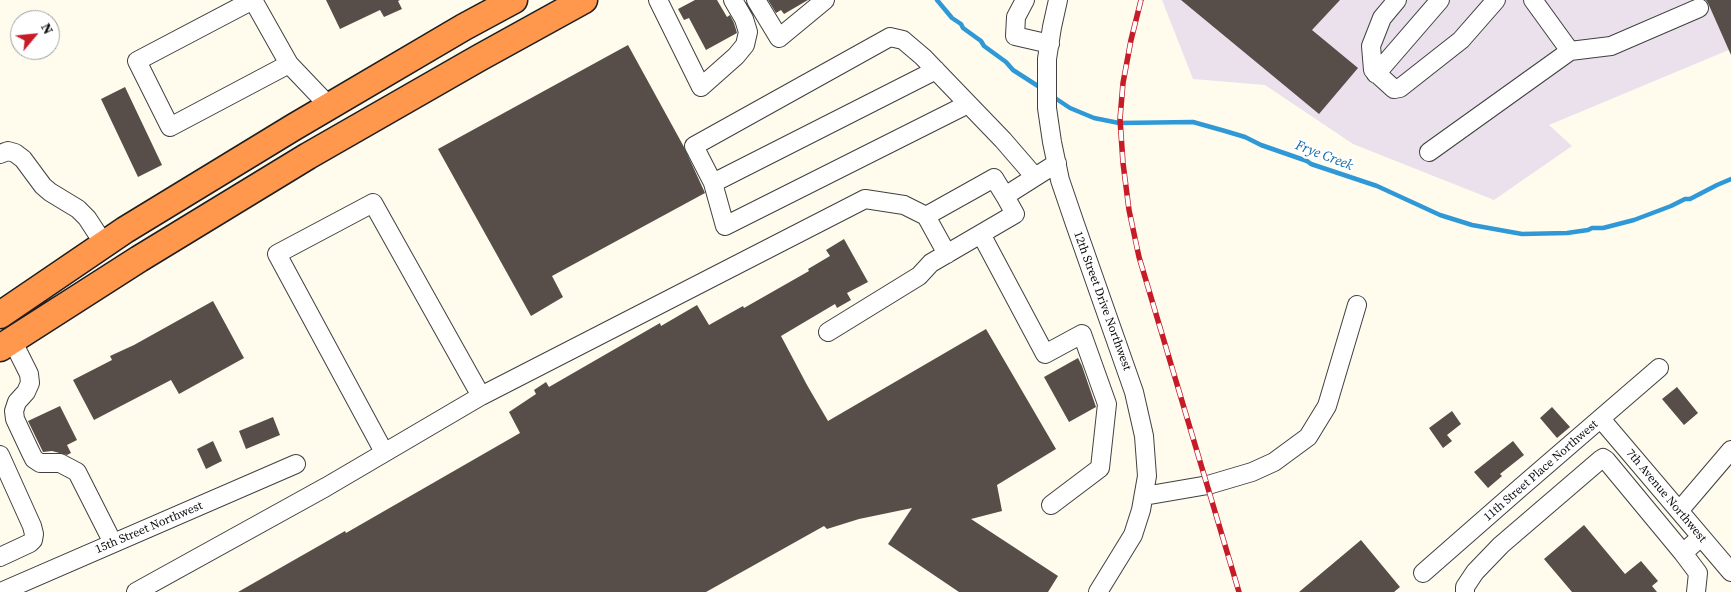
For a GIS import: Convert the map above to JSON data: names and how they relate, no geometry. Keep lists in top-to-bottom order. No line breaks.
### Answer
{"streets":{"street":["12th Street Drive Northwest","11th Street Place Northwest","7th Avenue Northwest","15th Street Northwest"]},"crossings":[["11th Street Place Northwest","7th Avenue Northwest"]],"water":["Frye Creek"],"north":"top right"}
